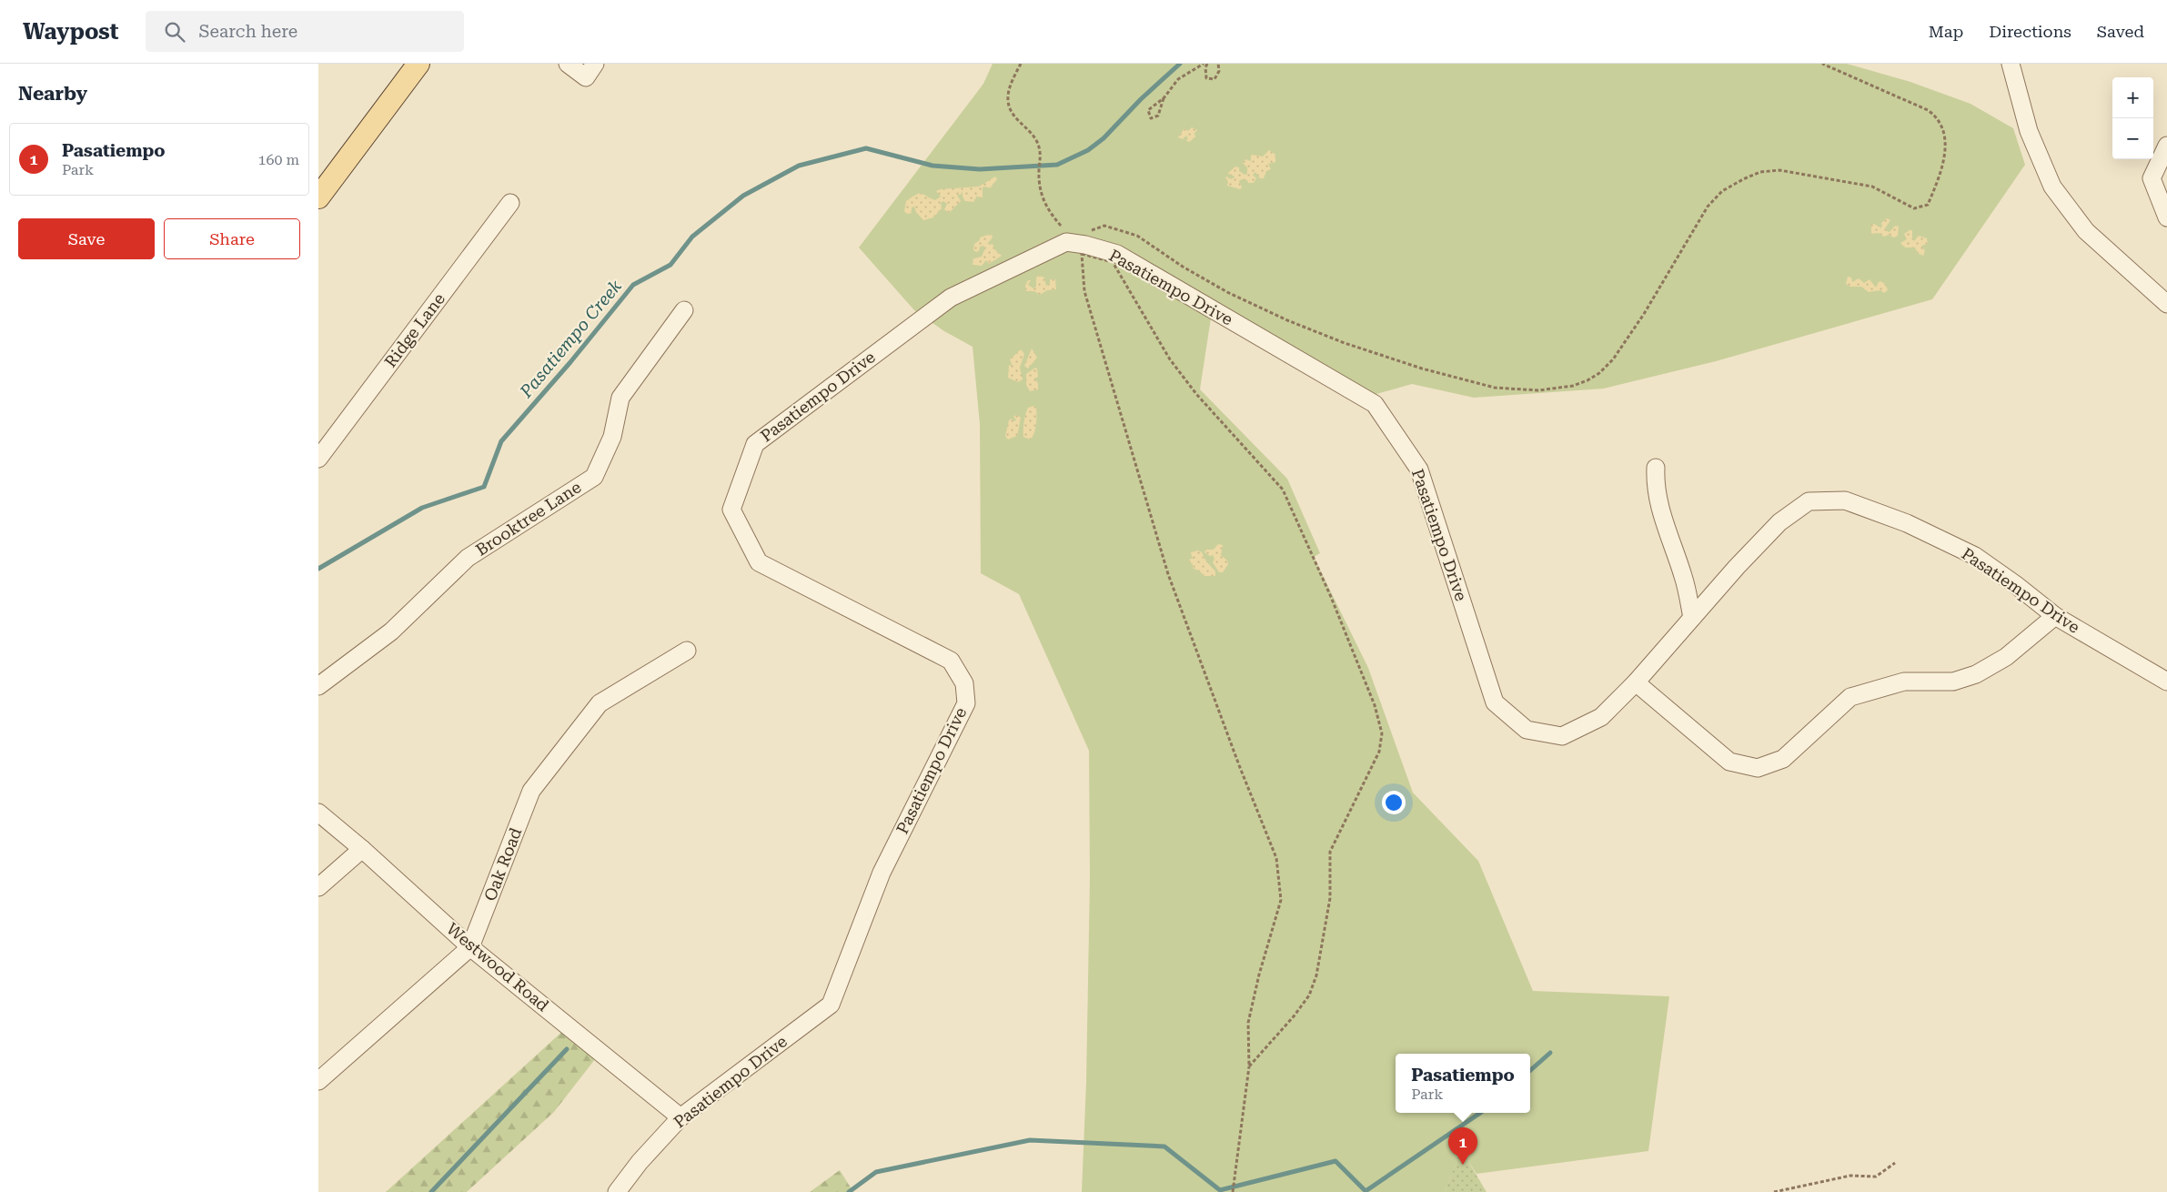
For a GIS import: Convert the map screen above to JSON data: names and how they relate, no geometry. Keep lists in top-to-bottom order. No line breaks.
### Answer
{"streets":{"street":["Pasatiempo Drive","Ridge Lane","Brooktree Lane","Oak Road","Westwood Road"]},"crossings":[["Pasatiempo Drive","Westwood Road"],["Oak Road","Westwood Road"]],"water":["Pasatiempo Creek"],"page":{"header":"Waypost","search":"Search here","nav":["Map","Directions","Saved"],"heading":"Nearby","map_buttons":["+","−"],"list":[{"mark":"1","name":"Pasatiempo","note":"Park","value":"160 m"}],"buttons":["Save","Share"],"popup":["Pasatiempo","Park"],"pins":"1"}}
